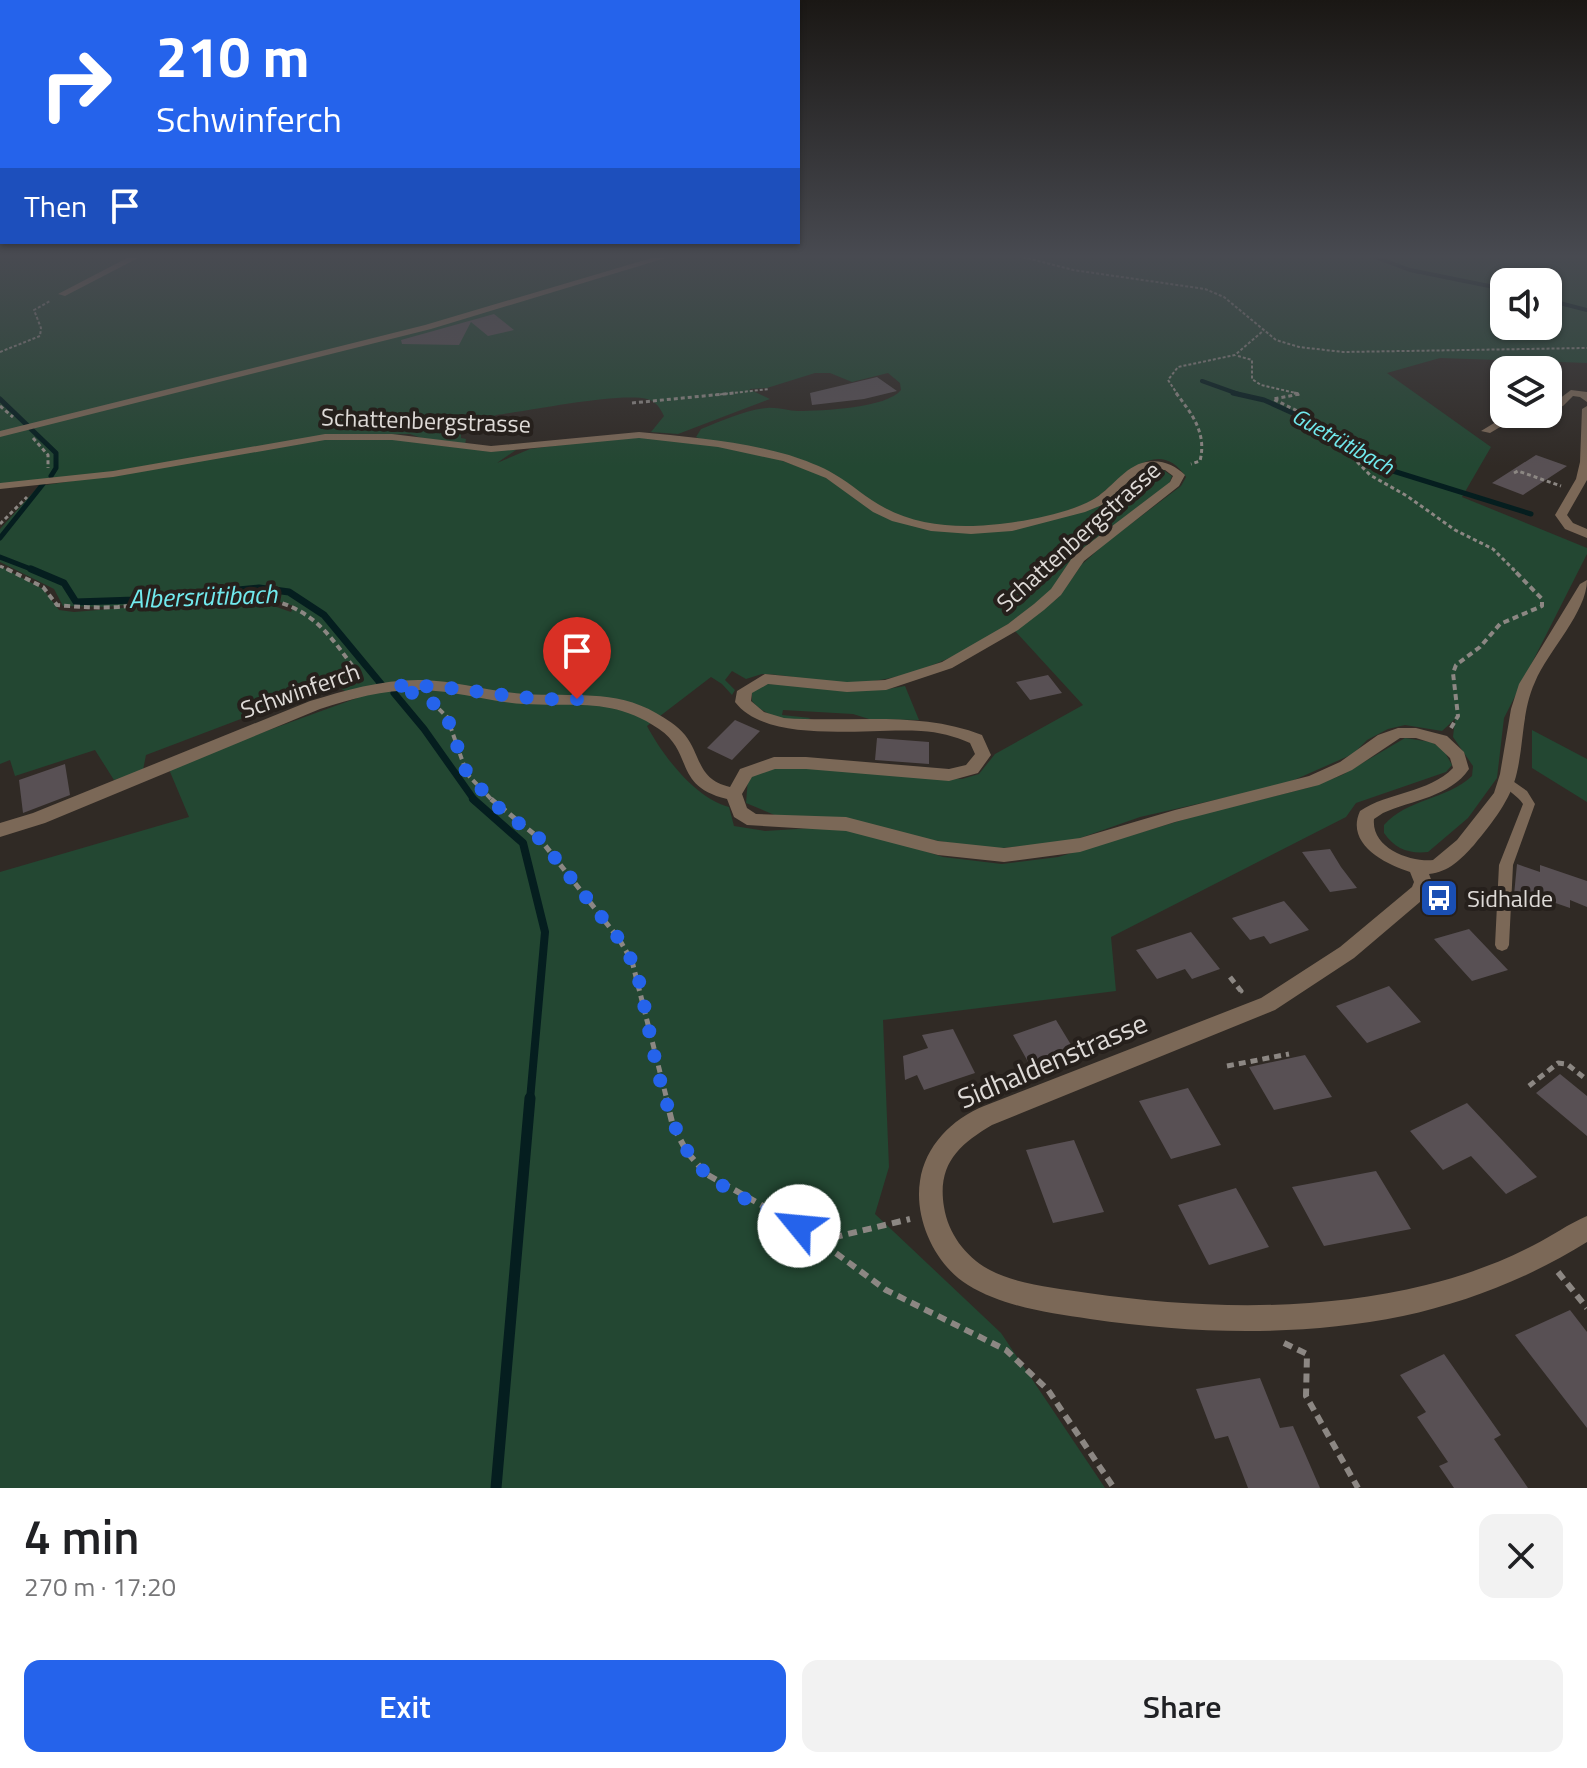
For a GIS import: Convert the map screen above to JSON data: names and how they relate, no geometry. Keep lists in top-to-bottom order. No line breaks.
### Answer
{"streets":{"street":["Schattenbergstrasse","Schwinferch","Sidhaldenstrasse"]},"crossings":[["Schattenbergstrasse","Schwinferch"]],"water":["Guetrütibach","Albersrütibach"],"places":{"bus stop":["Sidhalde"]},"page":{"turn":["210 m","Schwinferch"],"then":"Then","heading":["4 min","270 m · 17:20"],"buttons":["Exit","Share"]}}
